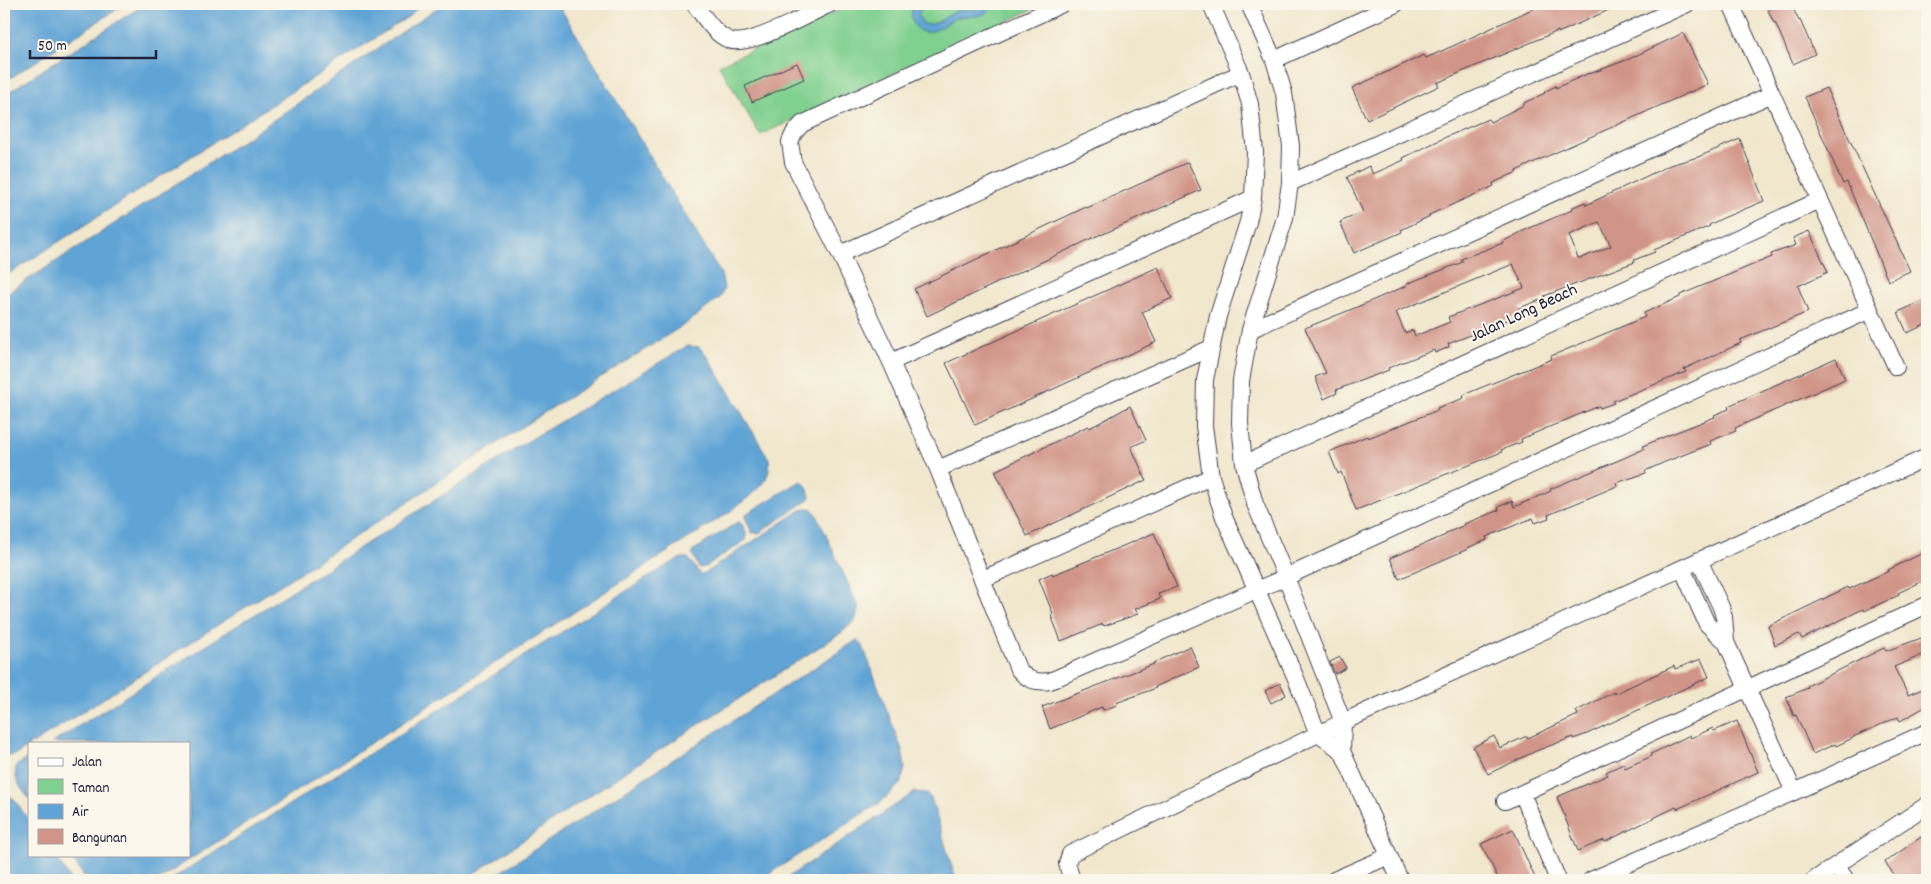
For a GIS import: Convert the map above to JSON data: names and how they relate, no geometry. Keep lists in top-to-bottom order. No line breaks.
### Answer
{"streets":{"street":["Jalan Long Beach"]},"legend":["Jalan","Taman","Air","Bangunan"],"scale_bar":"50 m"}
